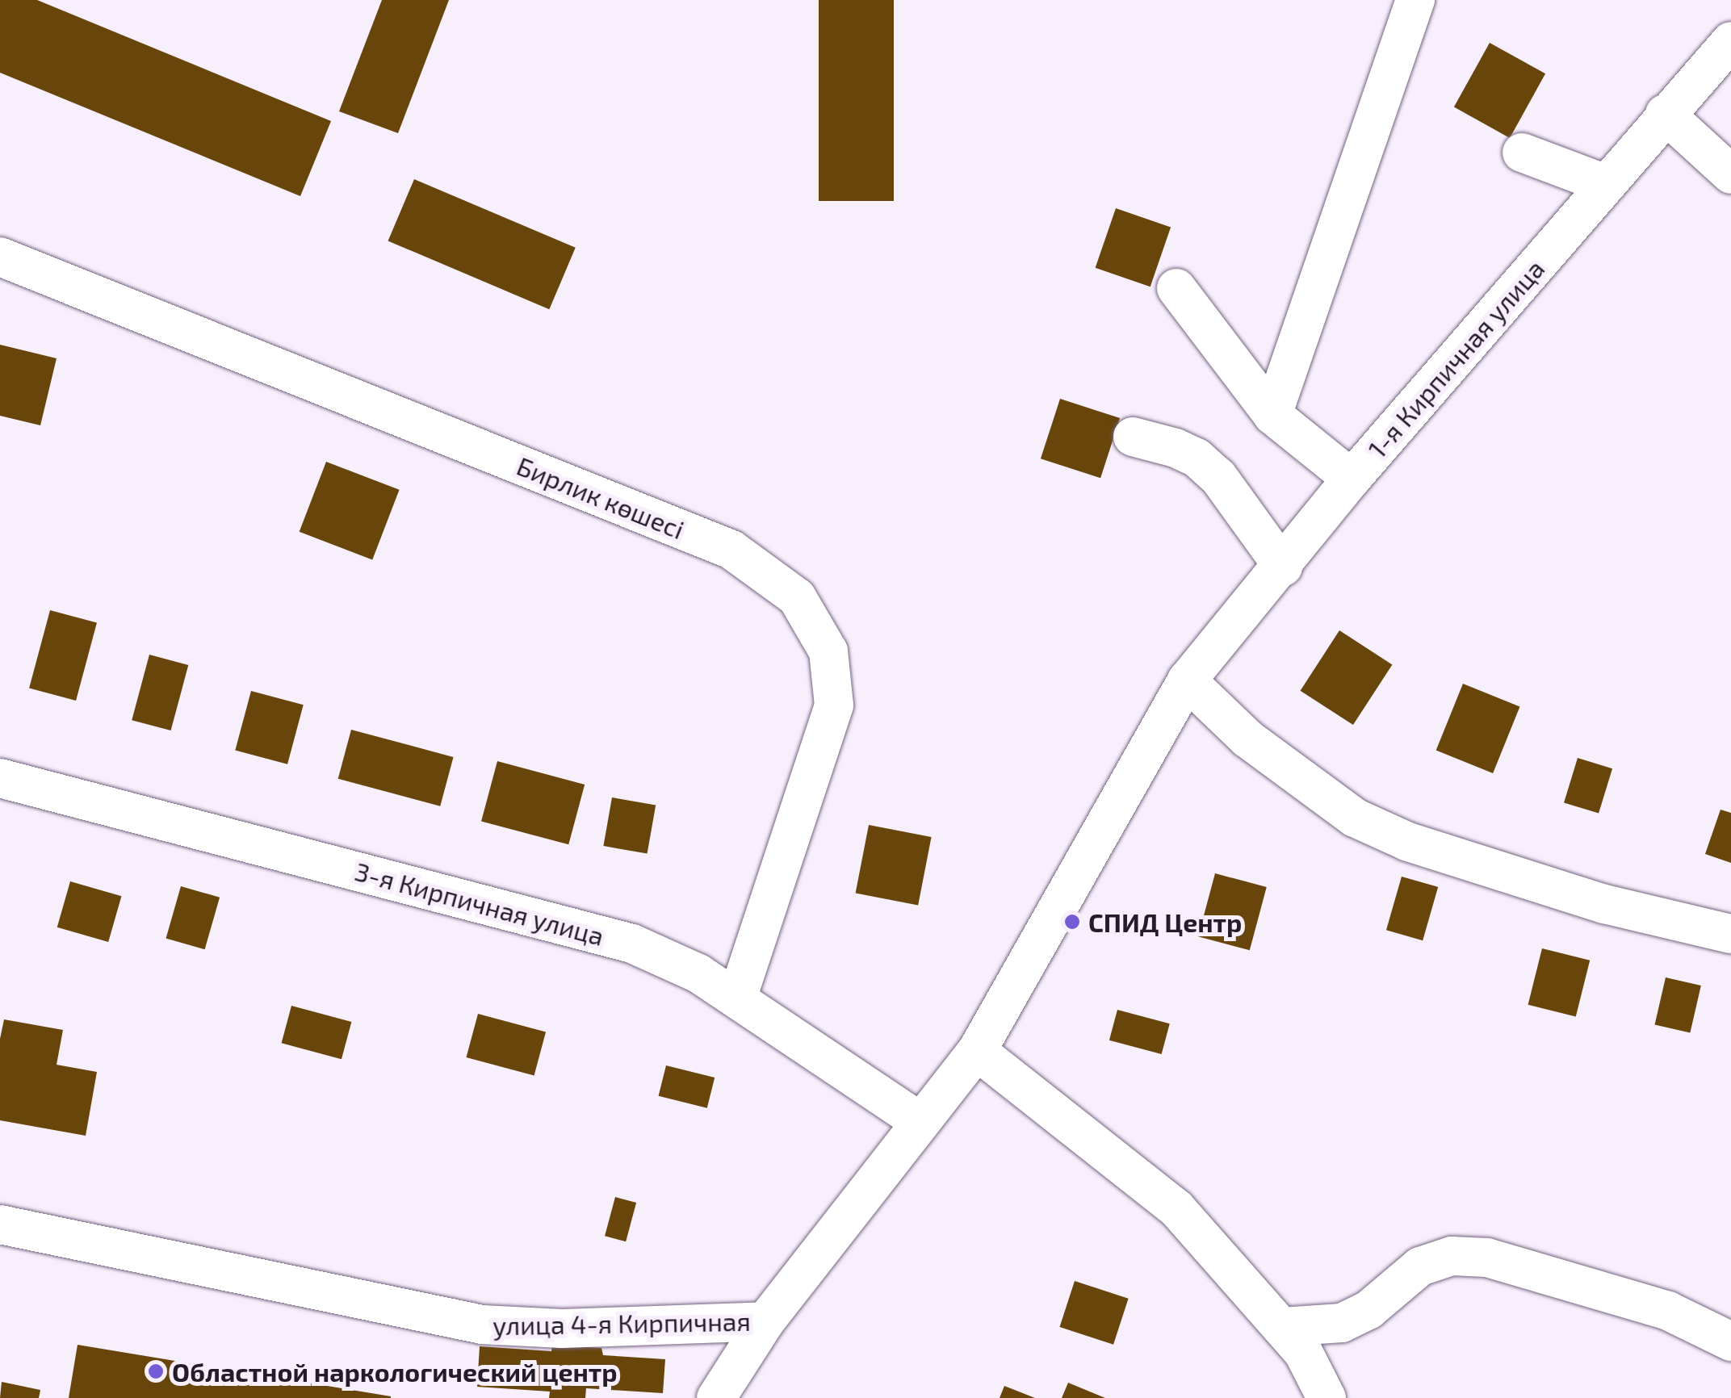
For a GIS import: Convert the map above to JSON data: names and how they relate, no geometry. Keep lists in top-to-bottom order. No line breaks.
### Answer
{"streets":{"street":["1-я Кирпичная улица","Бирлик көшесі","3-я Кирпичная улица","улица 4-я Кирпичная"]},"crossings":[["1-я Кирпичная улица","улица 4-я Кирпичная"],["Бирлик көшесі","3-я Кирпичная улица"],["3-я Кирпичная улица","улица 4-я Кирпичная"]],"places":["СПИД Центр","Областной наркологический центр"]}
